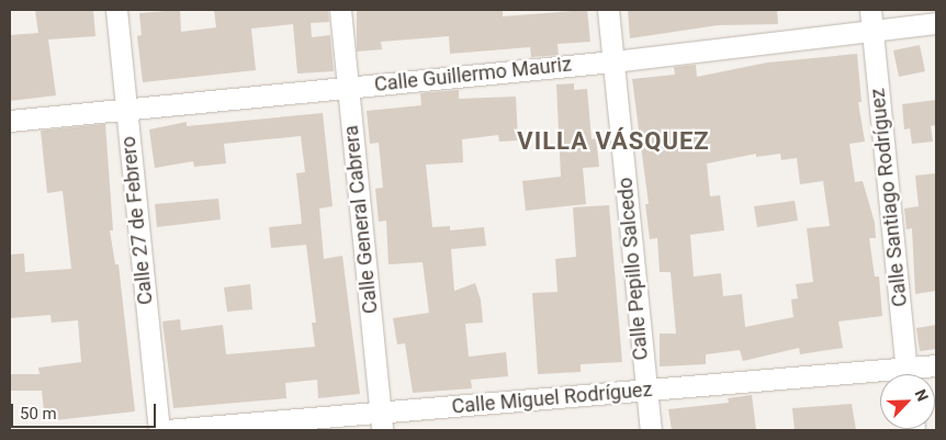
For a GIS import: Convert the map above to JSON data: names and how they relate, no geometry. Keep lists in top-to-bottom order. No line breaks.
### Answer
{"streets":{"street":["Calle Guillermo Mauriz","Calle Santiago Rodríguez","Calle General Cabrera","Calle 27 de Febrero","Calle Pepillo Salcedo","Calle Miguel Rodríguez"]},"crossings":[["Calle Guillermo Mauriz","Calle Santiago Rodríguez"],["Calle Guillermo Mauriz","Calle General Cabrera"],["Calle Guillermo Mauriz","Calle 27 de Febrero"],["Calle Guillermo Mauriz","Calle Pepillo Salcedo"],["Calle General Cabrera","Calle Miguel Rodríguez"],["Calle Pepillo Salcedo","Calle Miguel Rodríguez"]],"districts":["VILLA VÁSQUEZ"],"scale_bar":"50 m","north":"top right"}
